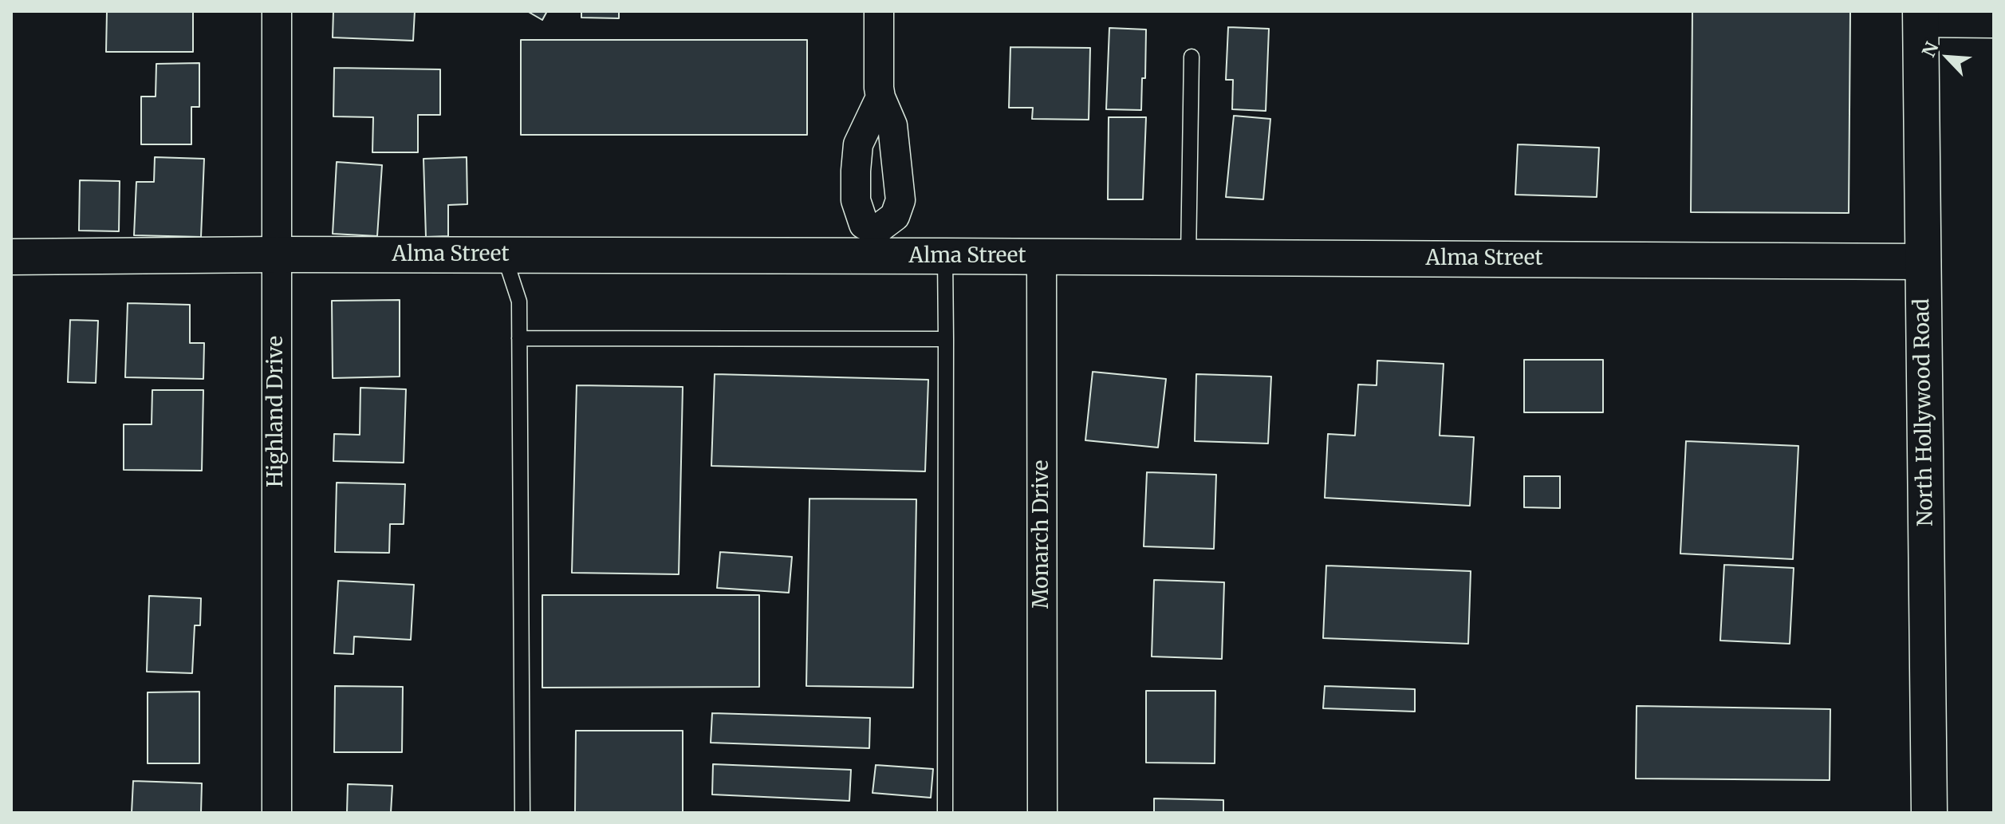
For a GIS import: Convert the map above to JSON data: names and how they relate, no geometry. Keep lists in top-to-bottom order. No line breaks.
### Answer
{"streets":{"street":["Alma Street","Highland Drive","North Hollywood Road","Monarch Drive"]},"crossings":[["Alma Street","Highland Drive"],["Alma Street","North Hollywood Road"],["Alma Street","Monarch Drive"]],"north":"top left"}
